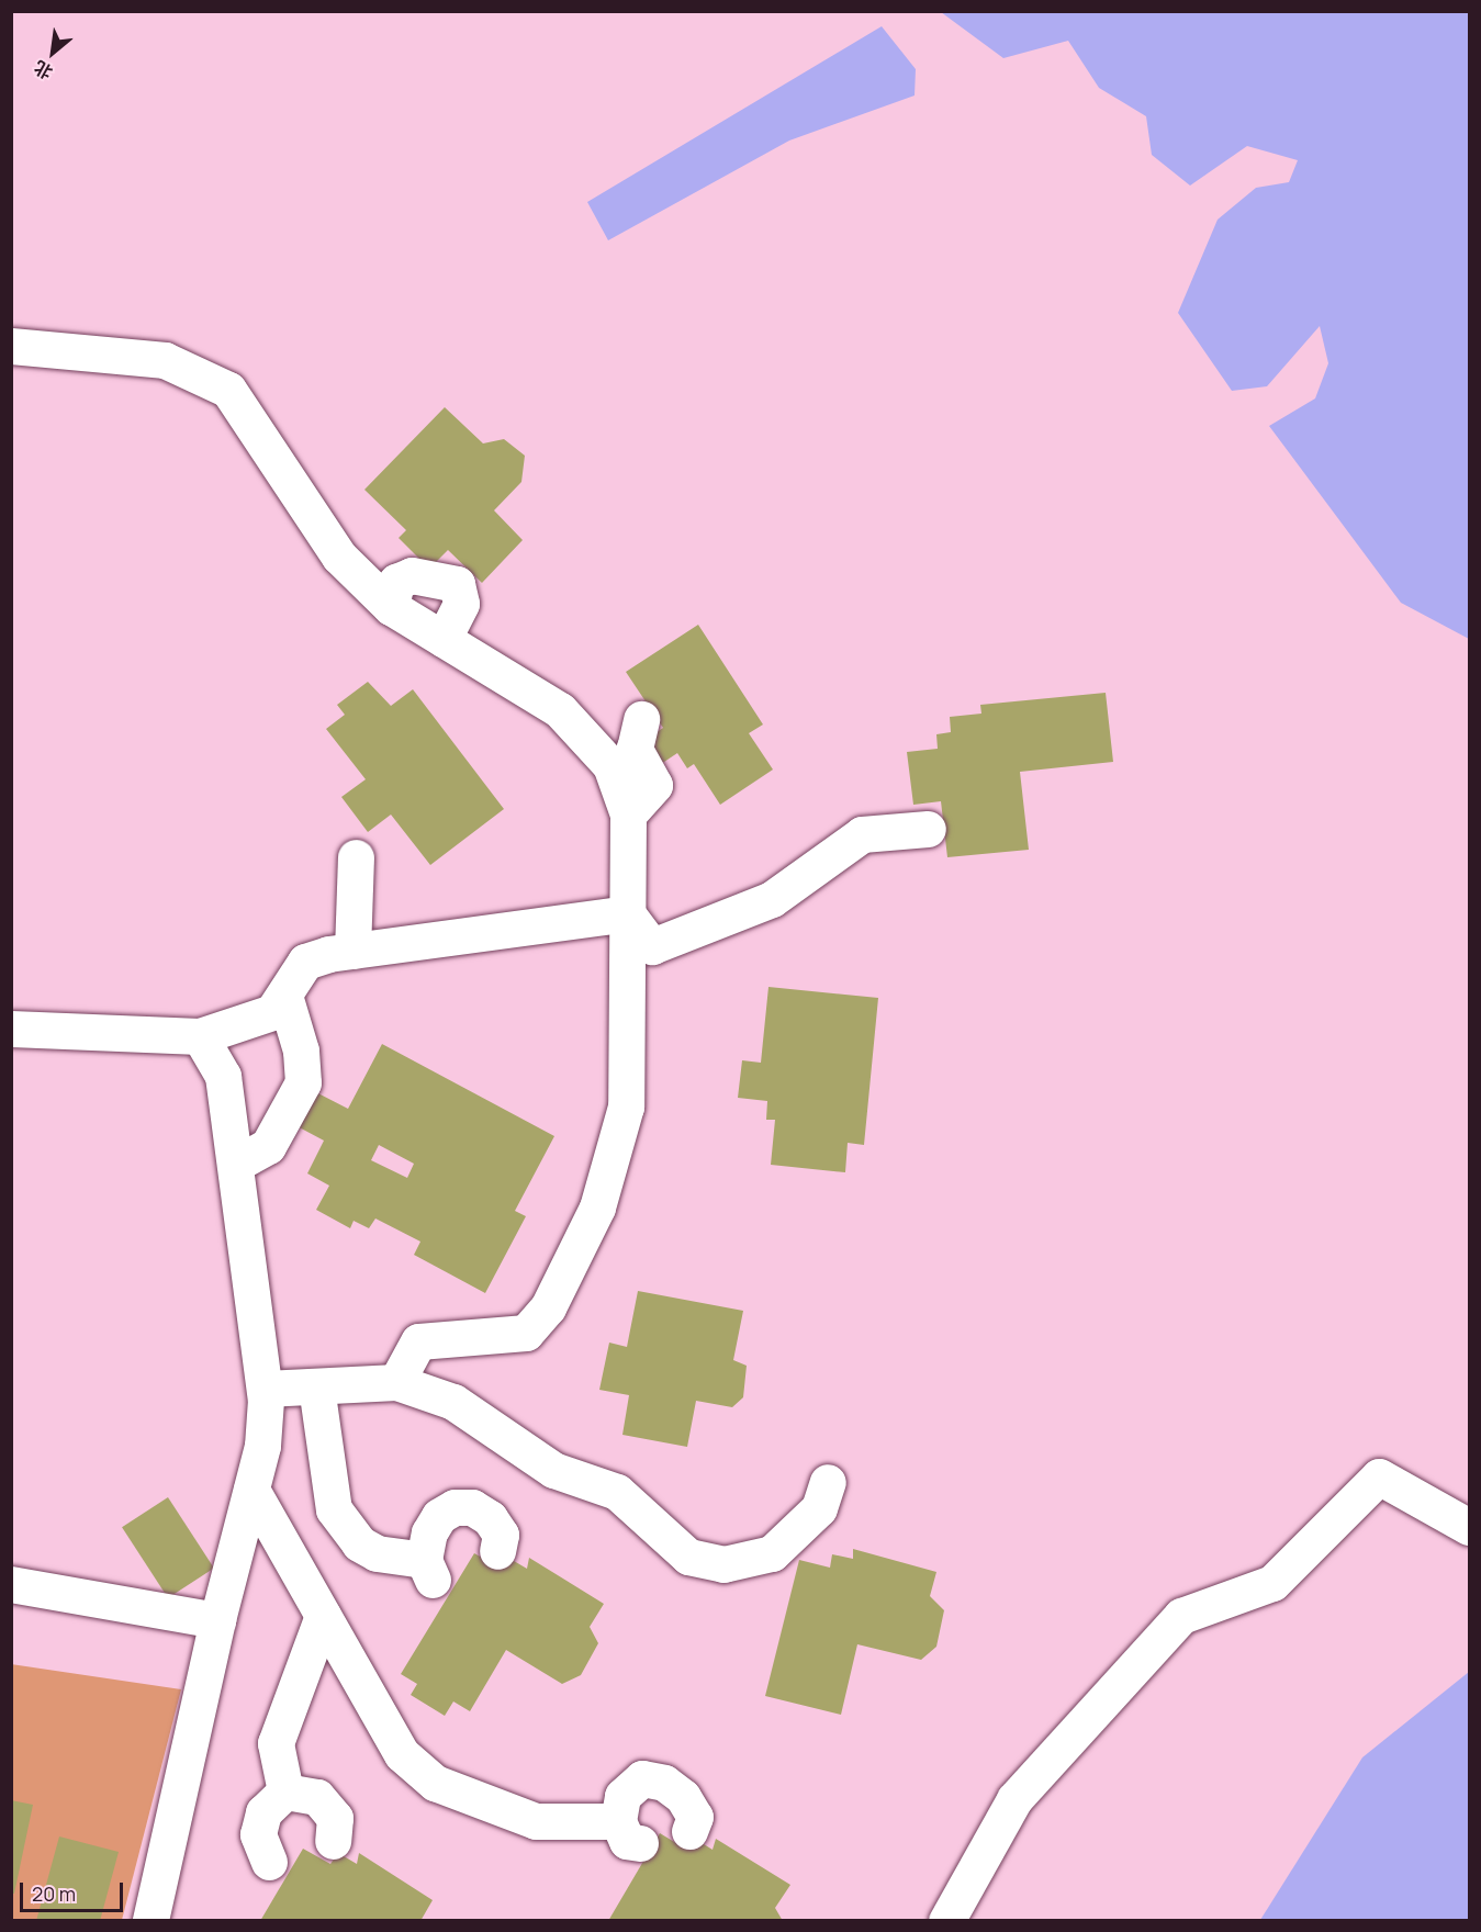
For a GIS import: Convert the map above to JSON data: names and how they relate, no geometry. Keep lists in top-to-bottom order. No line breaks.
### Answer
{"scale_bar":"20 m","north":"bottom left"}
